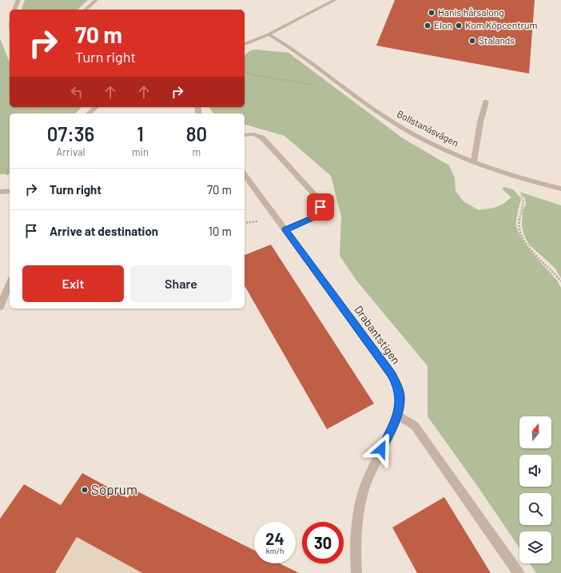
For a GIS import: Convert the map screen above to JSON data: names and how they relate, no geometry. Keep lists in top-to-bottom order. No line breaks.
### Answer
{"streets":{"street":["Bollstanäsvägen","Drabantstigen"]},"places":["Hanis hårsalong","Elon","Kom Köpcentrum","Stalands","Soprum"],"north":"top","page":{"turn":["70 m","Turn right"],"eta":["07:36","Arrival","1","min","80","m"],"list":[{"name":"Turn right","value":"70 m"},{"name":"Arrive at destination","value":"10 m"}],"buttons":["Exit","Share"],"speed":"24 km/h","limit":"30"}}
